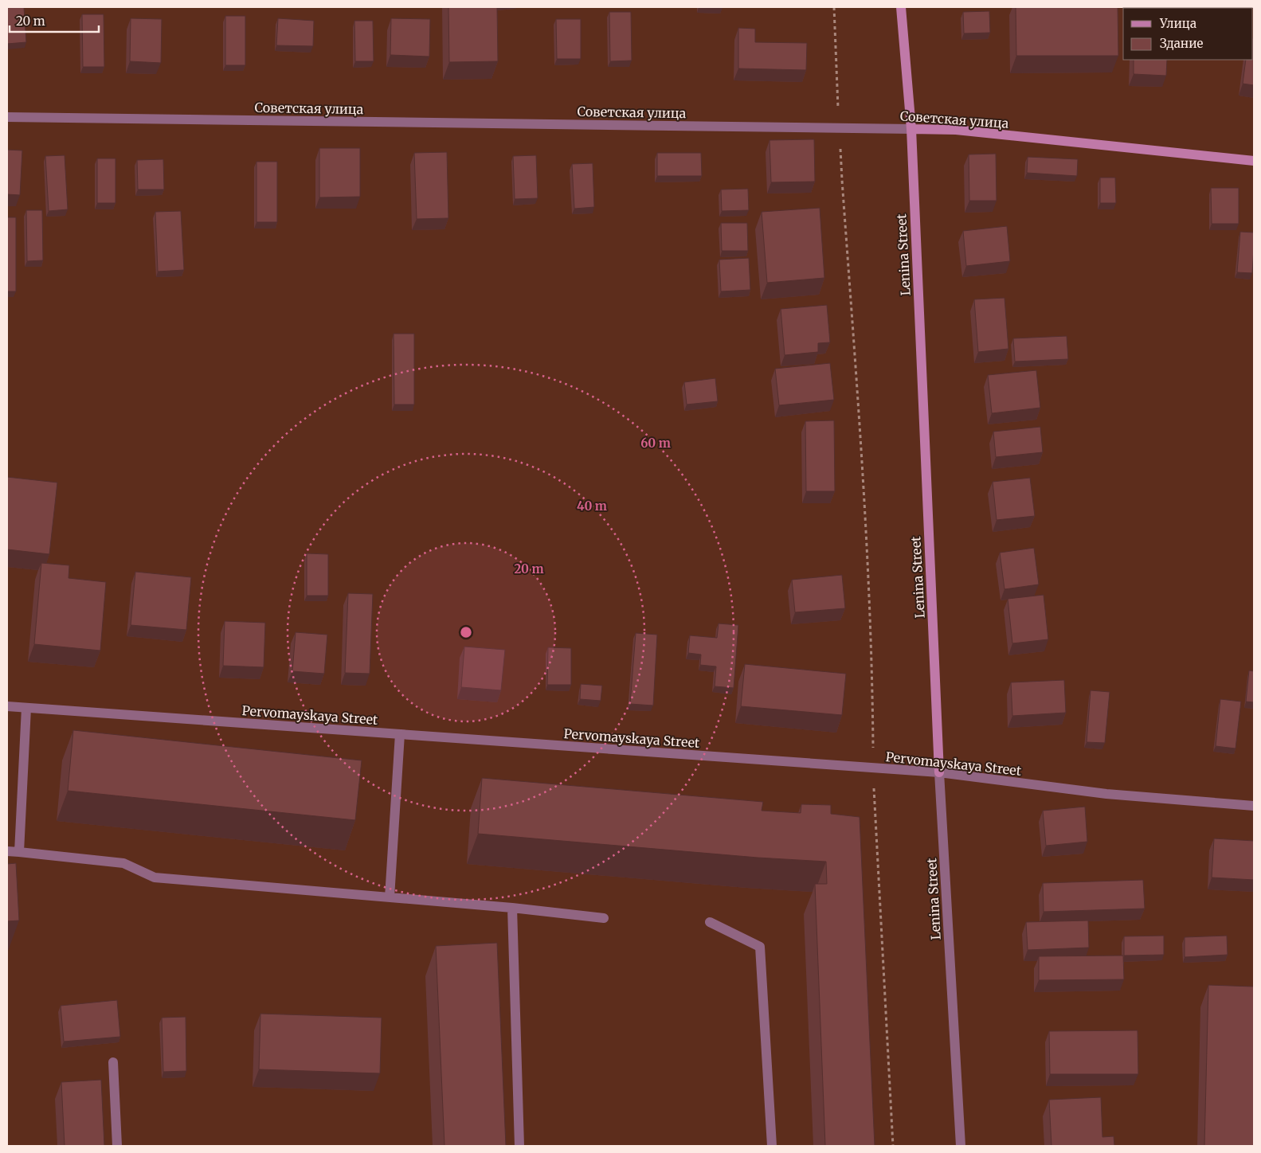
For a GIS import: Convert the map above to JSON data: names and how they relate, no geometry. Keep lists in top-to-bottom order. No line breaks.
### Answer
{"streets":{"street":["Советская улица","Lenina Street","Pervomayskaya Street"]},"crossings":[["Советская улица","Lenina Street"],["Lenina Street","Pervomayskaya Street"]],"legend":["Улица","Здание"],"scale_bar":"20 m","rings":["60 m","40 m","20 m"]}
